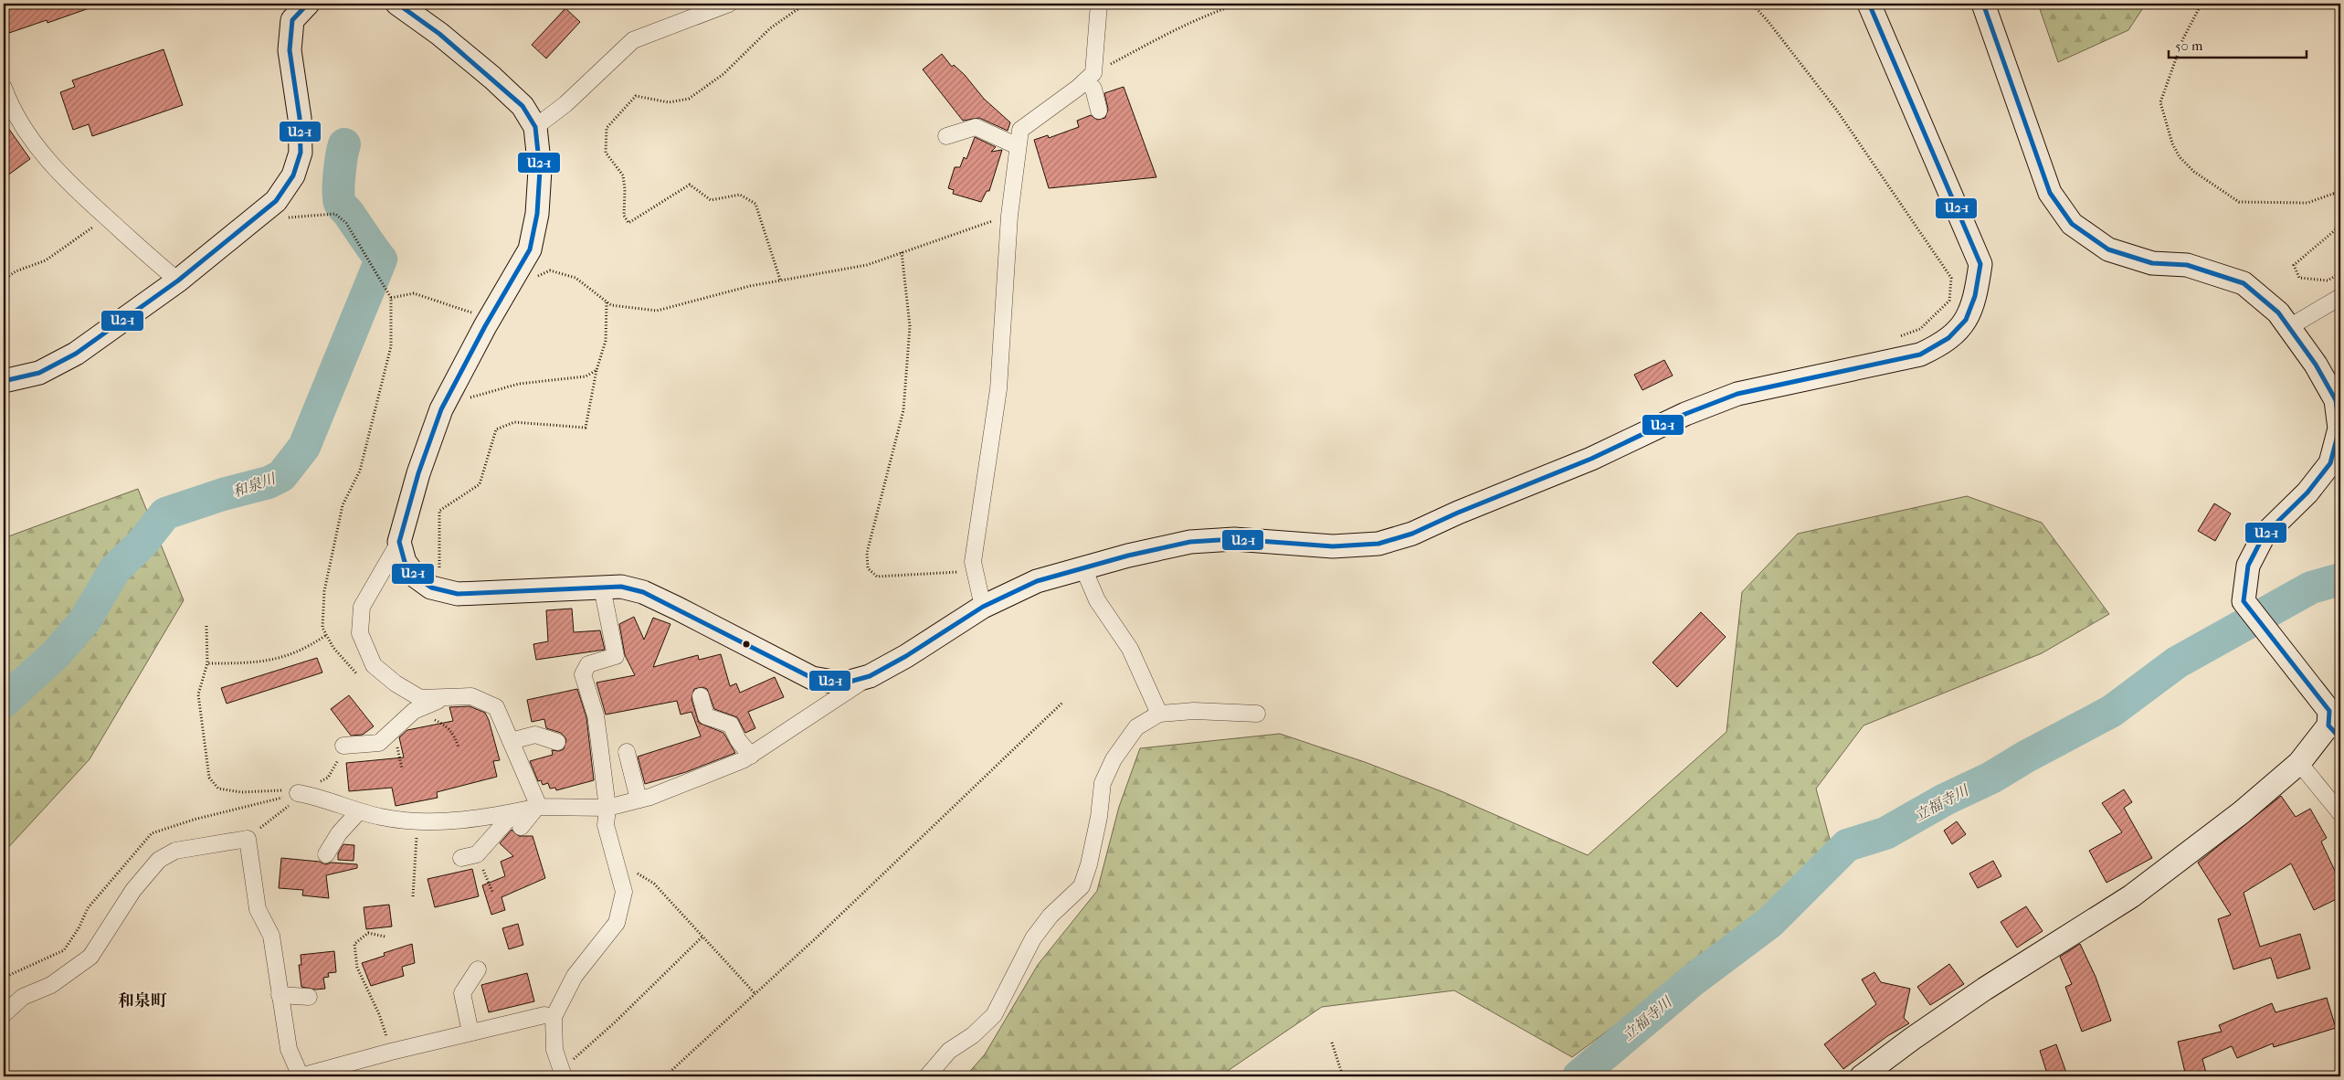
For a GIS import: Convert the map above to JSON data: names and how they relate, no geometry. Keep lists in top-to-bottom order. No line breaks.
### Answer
{"districts":["和泉町"],"water":["和泉川","立福寺川"],"lines":["transit line U2-1"],"scale_bar":"50 m"}
